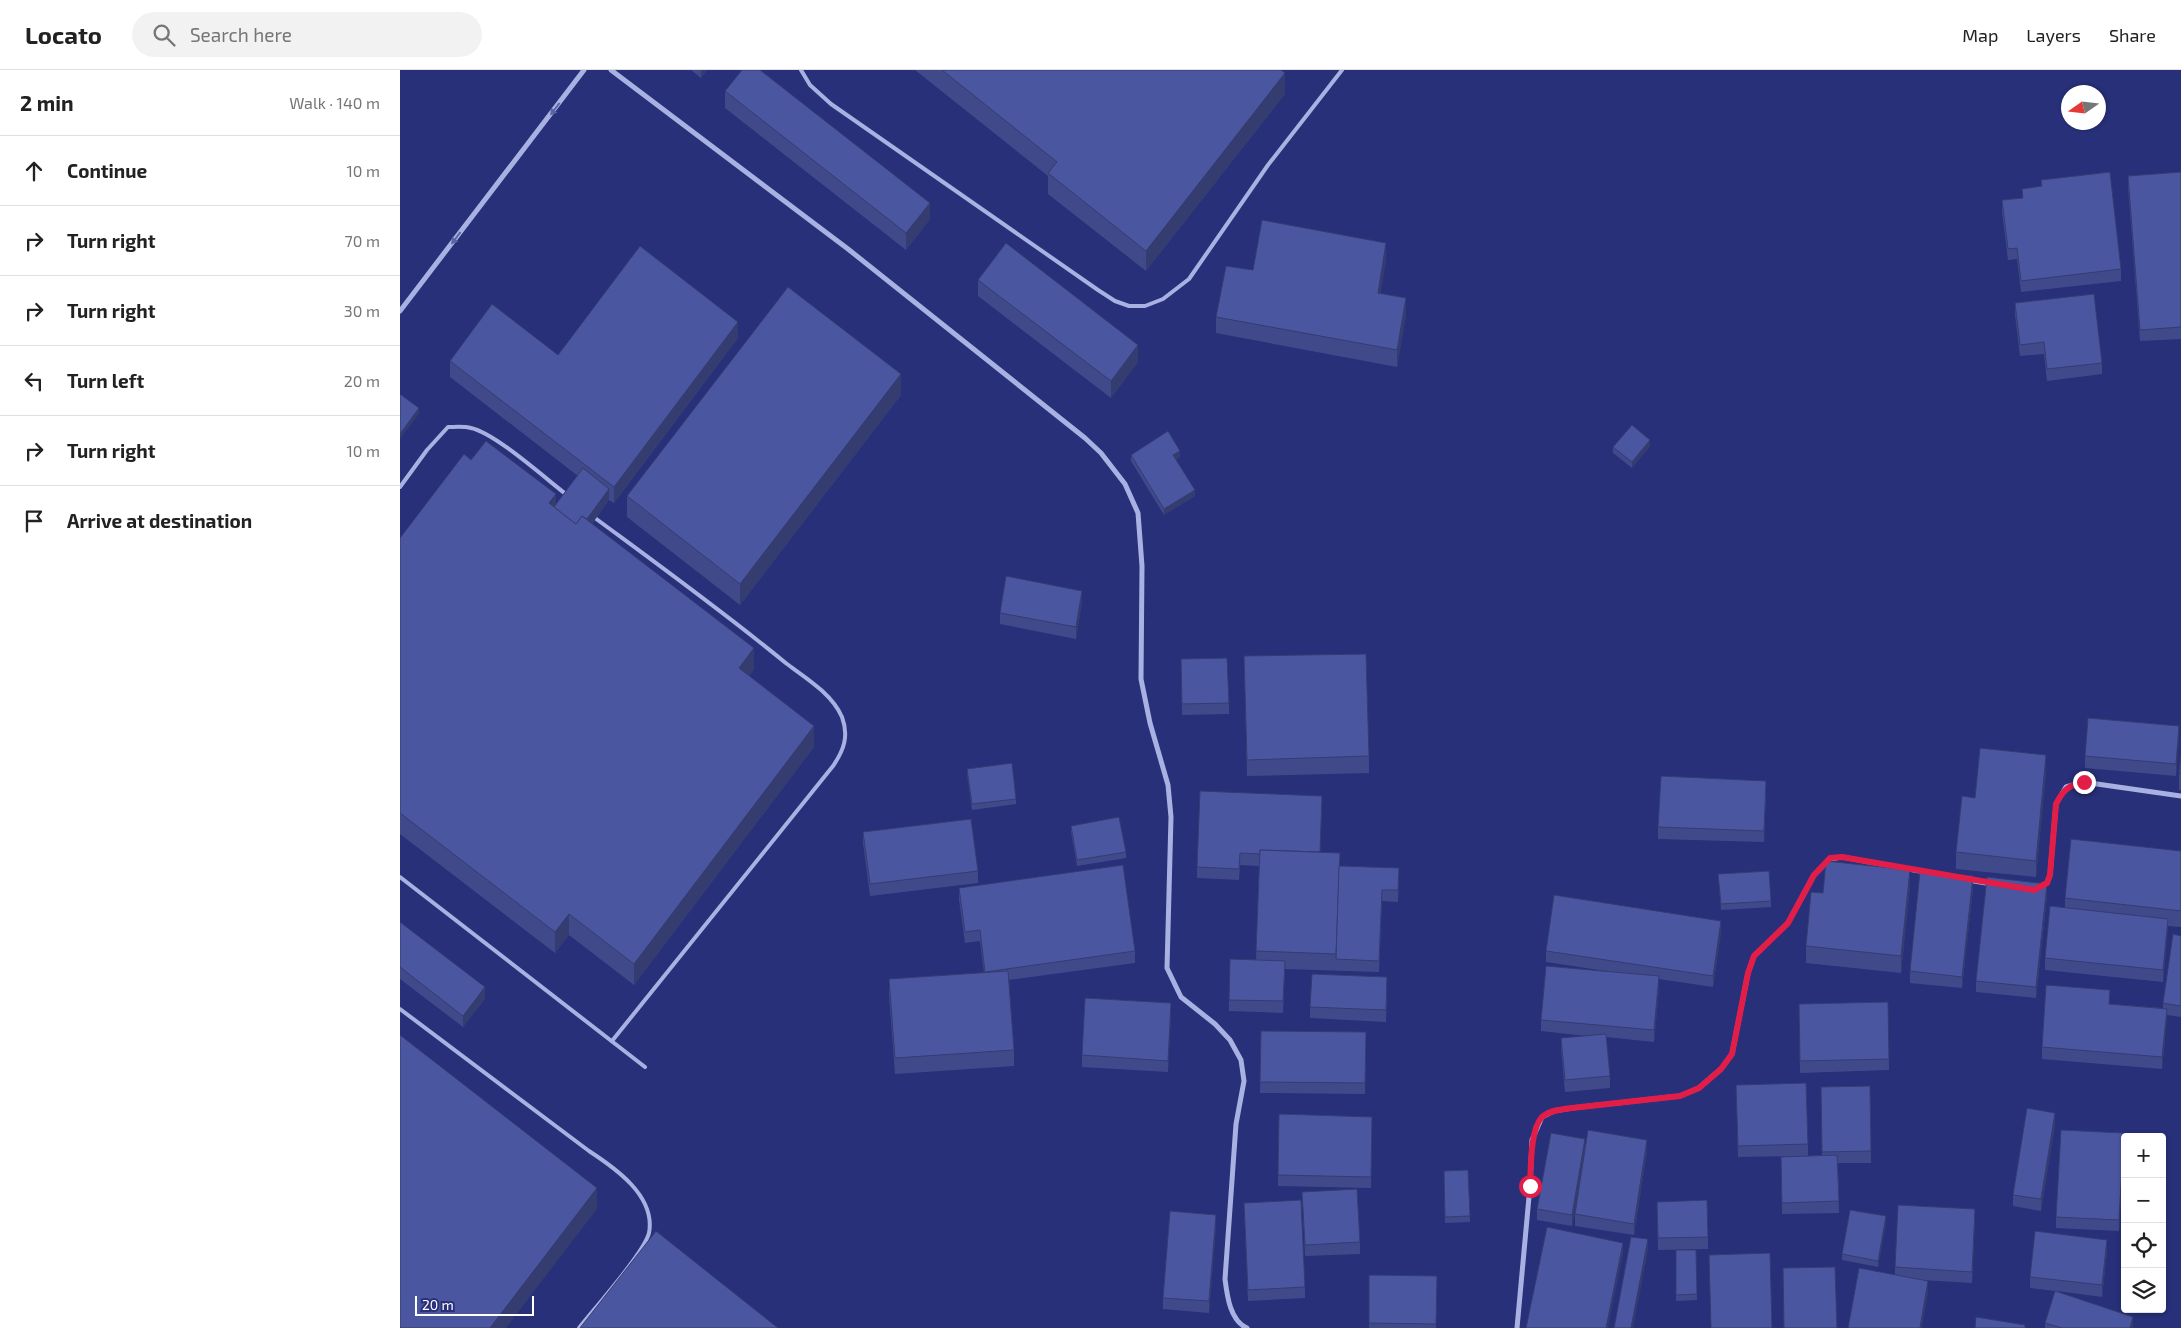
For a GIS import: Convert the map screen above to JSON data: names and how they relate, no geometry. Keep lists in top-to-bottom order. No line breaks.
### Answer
{"scale_bar":"20 m","north":"left","page":{"header":"Locato","search":"Search here","nav":["Map","Layers","Share"],"heading":["2 min","Walk · 140 m"],"list":[["Continue","10 m"],["Turn right","70 m"],["Turn right","30 m"],["Turn left","20 m"],["Turn right","10 m"],"Arrive at destination"],"map_buttons":["+","−"],"scale":"20 m"}}
